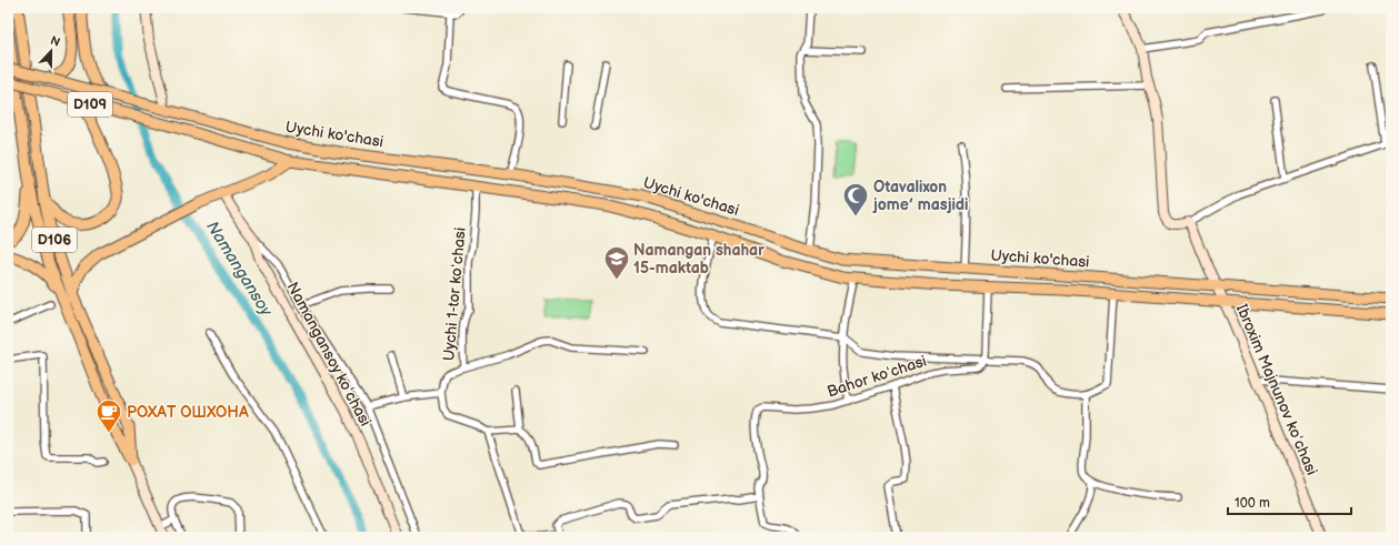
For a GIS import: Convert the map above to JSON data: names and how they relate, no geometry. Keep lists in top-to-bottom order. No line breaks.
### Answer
{"streets":{"main road":["D109","Uychi ko'chasi","D106"],"street":["Uychi 1-tor koʻchasi","Namangansoy koʻchasi","Bahor koʻchasi","Ibroxim Majnunov koʻchasi"]},"crossings":[["D109","Uychi ko'chasi"],["Uychi ko'chasi","Uychi 1-tor koʻchasi"],["Uychi ko'chasi","Ibroxim Majnunov koʻchasi"]],"water":["Namangansoy"],"places":{"mosque":["Otavalixon jome’ masjidi"],"school or university":["Namangan shahar 15-maktab"],"cafe":["РОХАТ ОШХОНА"]},"scale_bar":"100 m","north":"top"}
